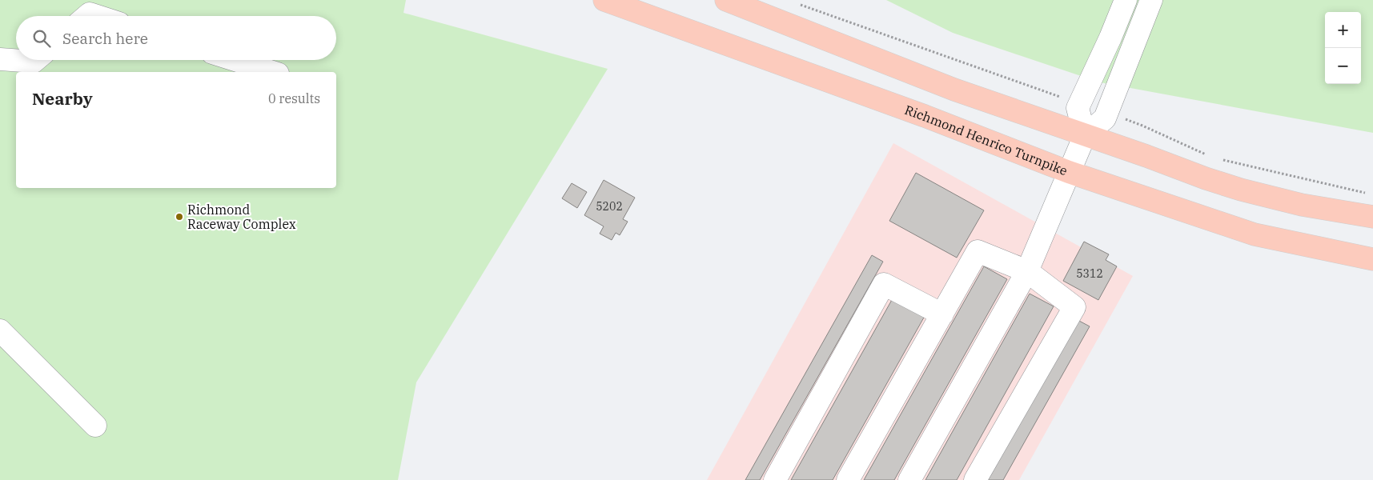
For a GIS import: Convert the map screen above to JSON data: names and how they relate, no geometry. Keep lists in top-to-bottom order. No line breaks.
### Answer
{"streets":{"main road":["Richmond Henrico Turnpike"]},"places":["Richmond Raceway Complex"],"house_numbers":["5202","5312"],"page":{"map_buttons":["+","−"],"search":"Search here","heading":["Nearby","0 results"]}}
